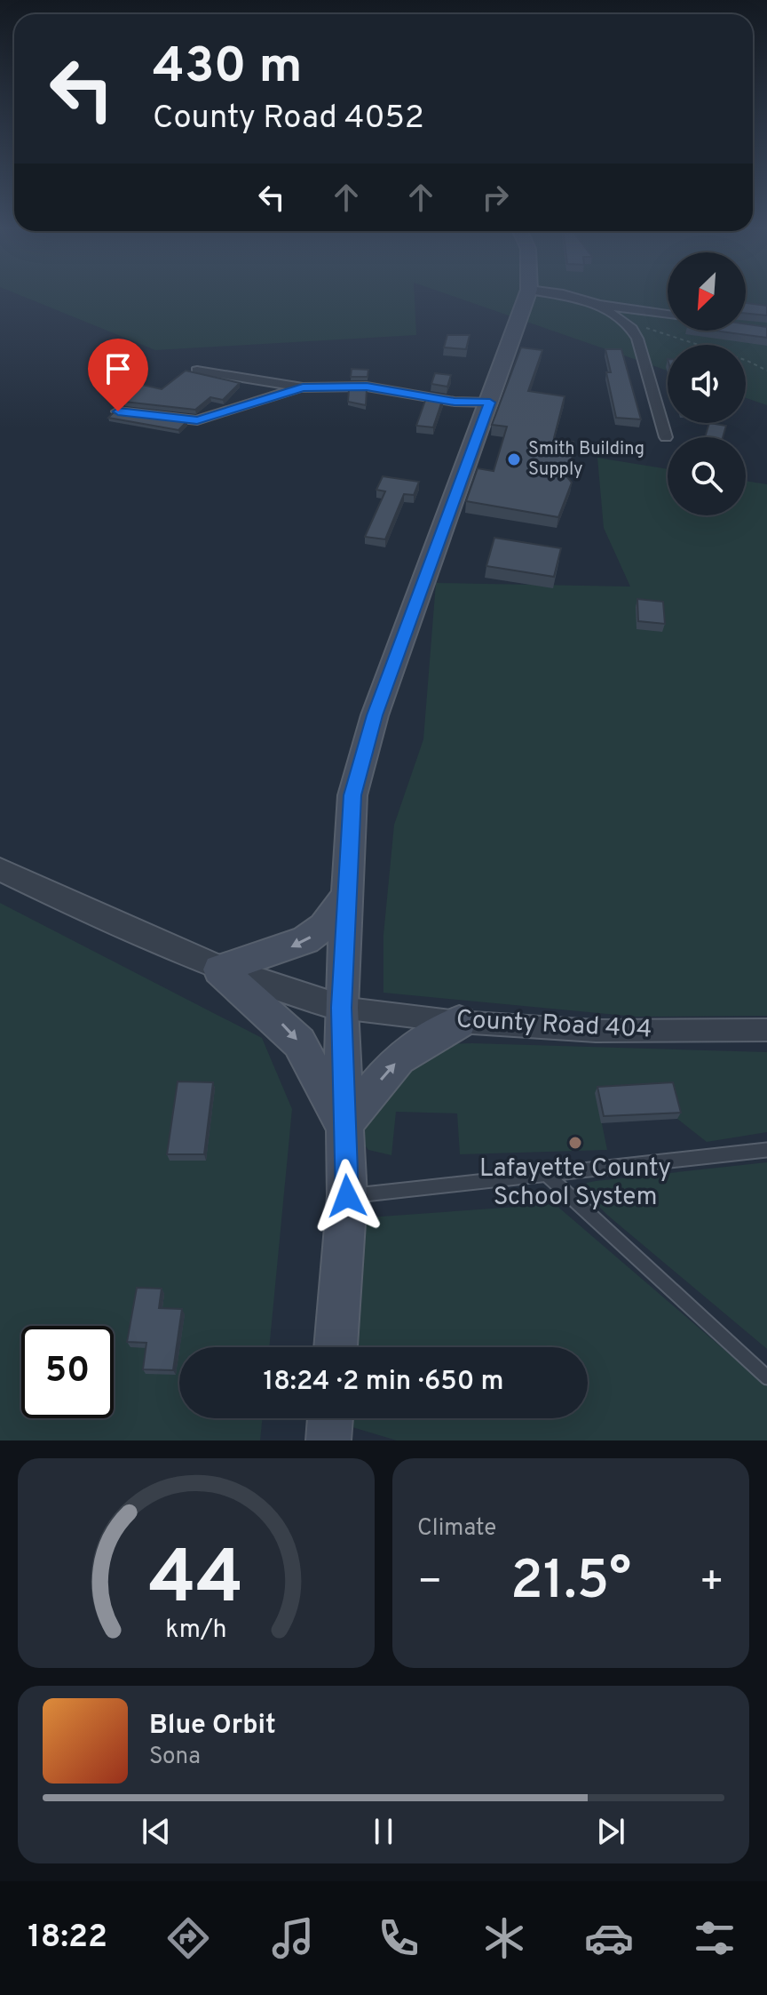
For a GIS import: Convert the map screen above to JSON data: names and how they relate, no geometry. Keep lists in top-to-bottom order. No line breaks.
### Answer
{"streets":{"street":["County Road 404"]},"places":["Smith Building Supply","Lafayette County School System"],"north":"bottom left","page":{"turn":["430 m","County Road 4052"],"limit":"50","trip":"18:24 · 2 min · 650 m","tile":"Climate","heat":["−","21.5°","+"],"song":["Blue Orbit","Sona"],"tabs":"18:22","gauge":["44","km/h"]}}
